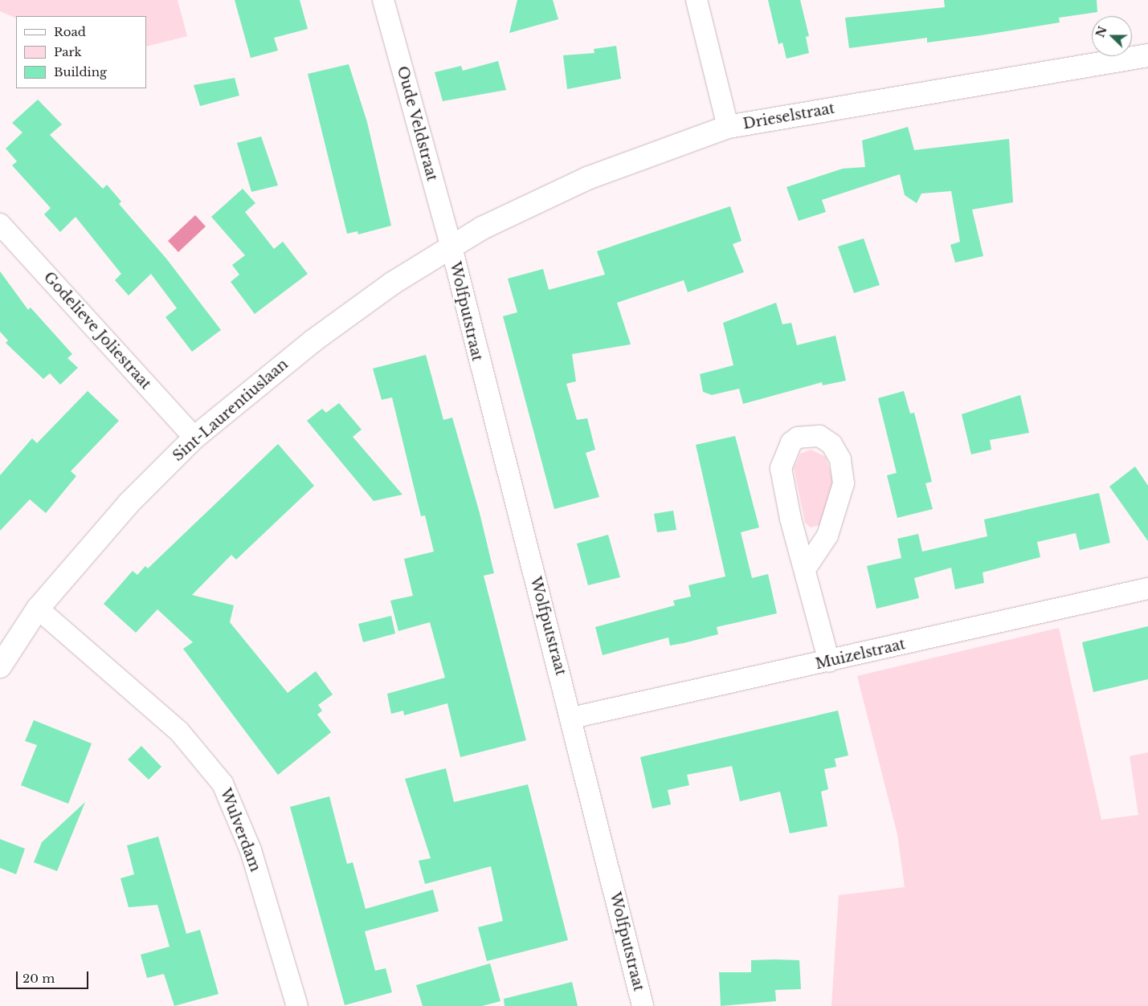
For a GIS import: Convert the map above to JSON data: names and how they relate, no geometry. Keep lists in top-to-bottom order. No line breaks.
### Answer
{"streets":{"street":["Drieselstraat","Oude Veldstraat","Wolfputstraat","Godelieve Joliestraat","Sint-Laurentiuslaan","Muizelstraat","Wulverdam"]},"crossings":[["Drieselstraat","Oude Veldstraat"],["Drieselstraat","Wolfputstraat"],["Drieselstraat","Sint-Laurentiuslaan"],["Oude Veldstraat","Wolfputstraat"],["Oude Veldstraat","Sint-Laurentiuslaan"],["Wolfputstraat","Sint-Laurentiuslaan"],["Wolfputstraat","Muizelstraat"],["Godelieve Joliestraat","Sint-Laurentiuslaan"],["Sint-Laurentiuslaan","Wulverdam"]],"legend":["Road","Park","Building"],"scale_bar":"20 m","north":"left"}
